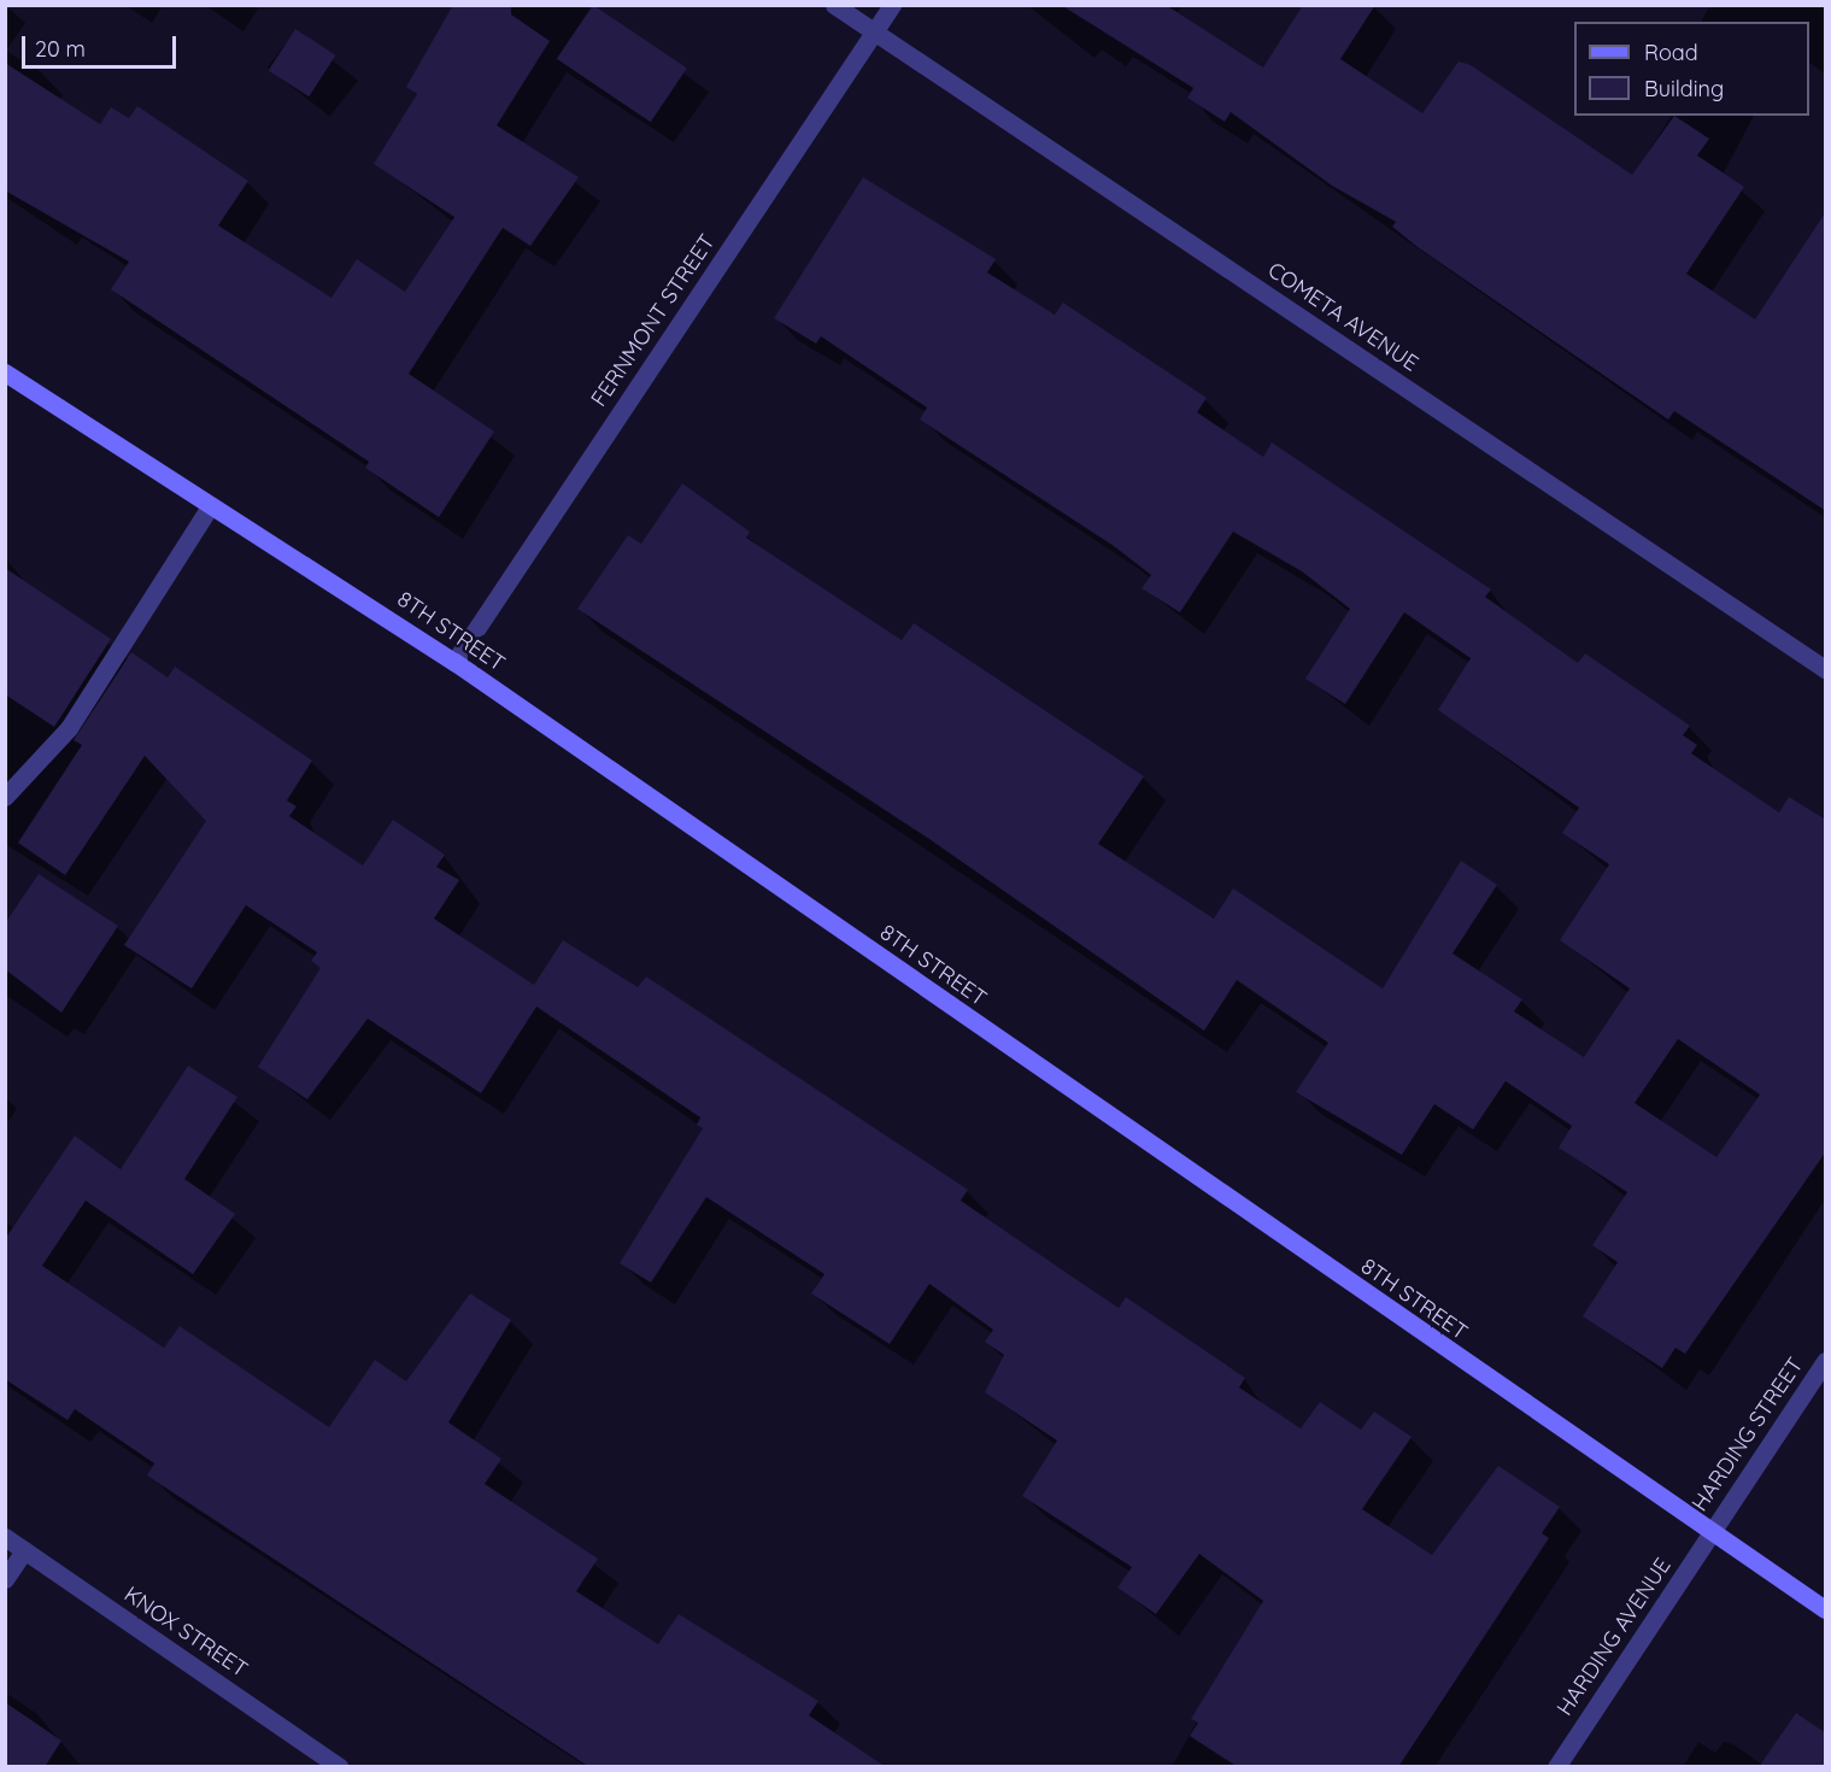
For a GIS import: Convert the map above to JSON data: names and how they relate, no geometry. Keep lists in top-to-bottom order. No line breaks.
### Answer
{"streets":{"street":["COMETA AVENUE","FERNMONT STREET","8TH STREET","HARDING STREET","KNOX STREET","HARDING AVENUE"]},"crossings":[["COMETA AVENUE","FERNMONT STREET"],["FERNMONT STREET","8TH STREET"],["8TH STREET","HARDING STREET"],["8TH STREET","HARDING AVENUE"],["HARDING STREET","HARDING AVENUE"]],"legend":["Road","Building"],"scale_bar":"20 m"}
